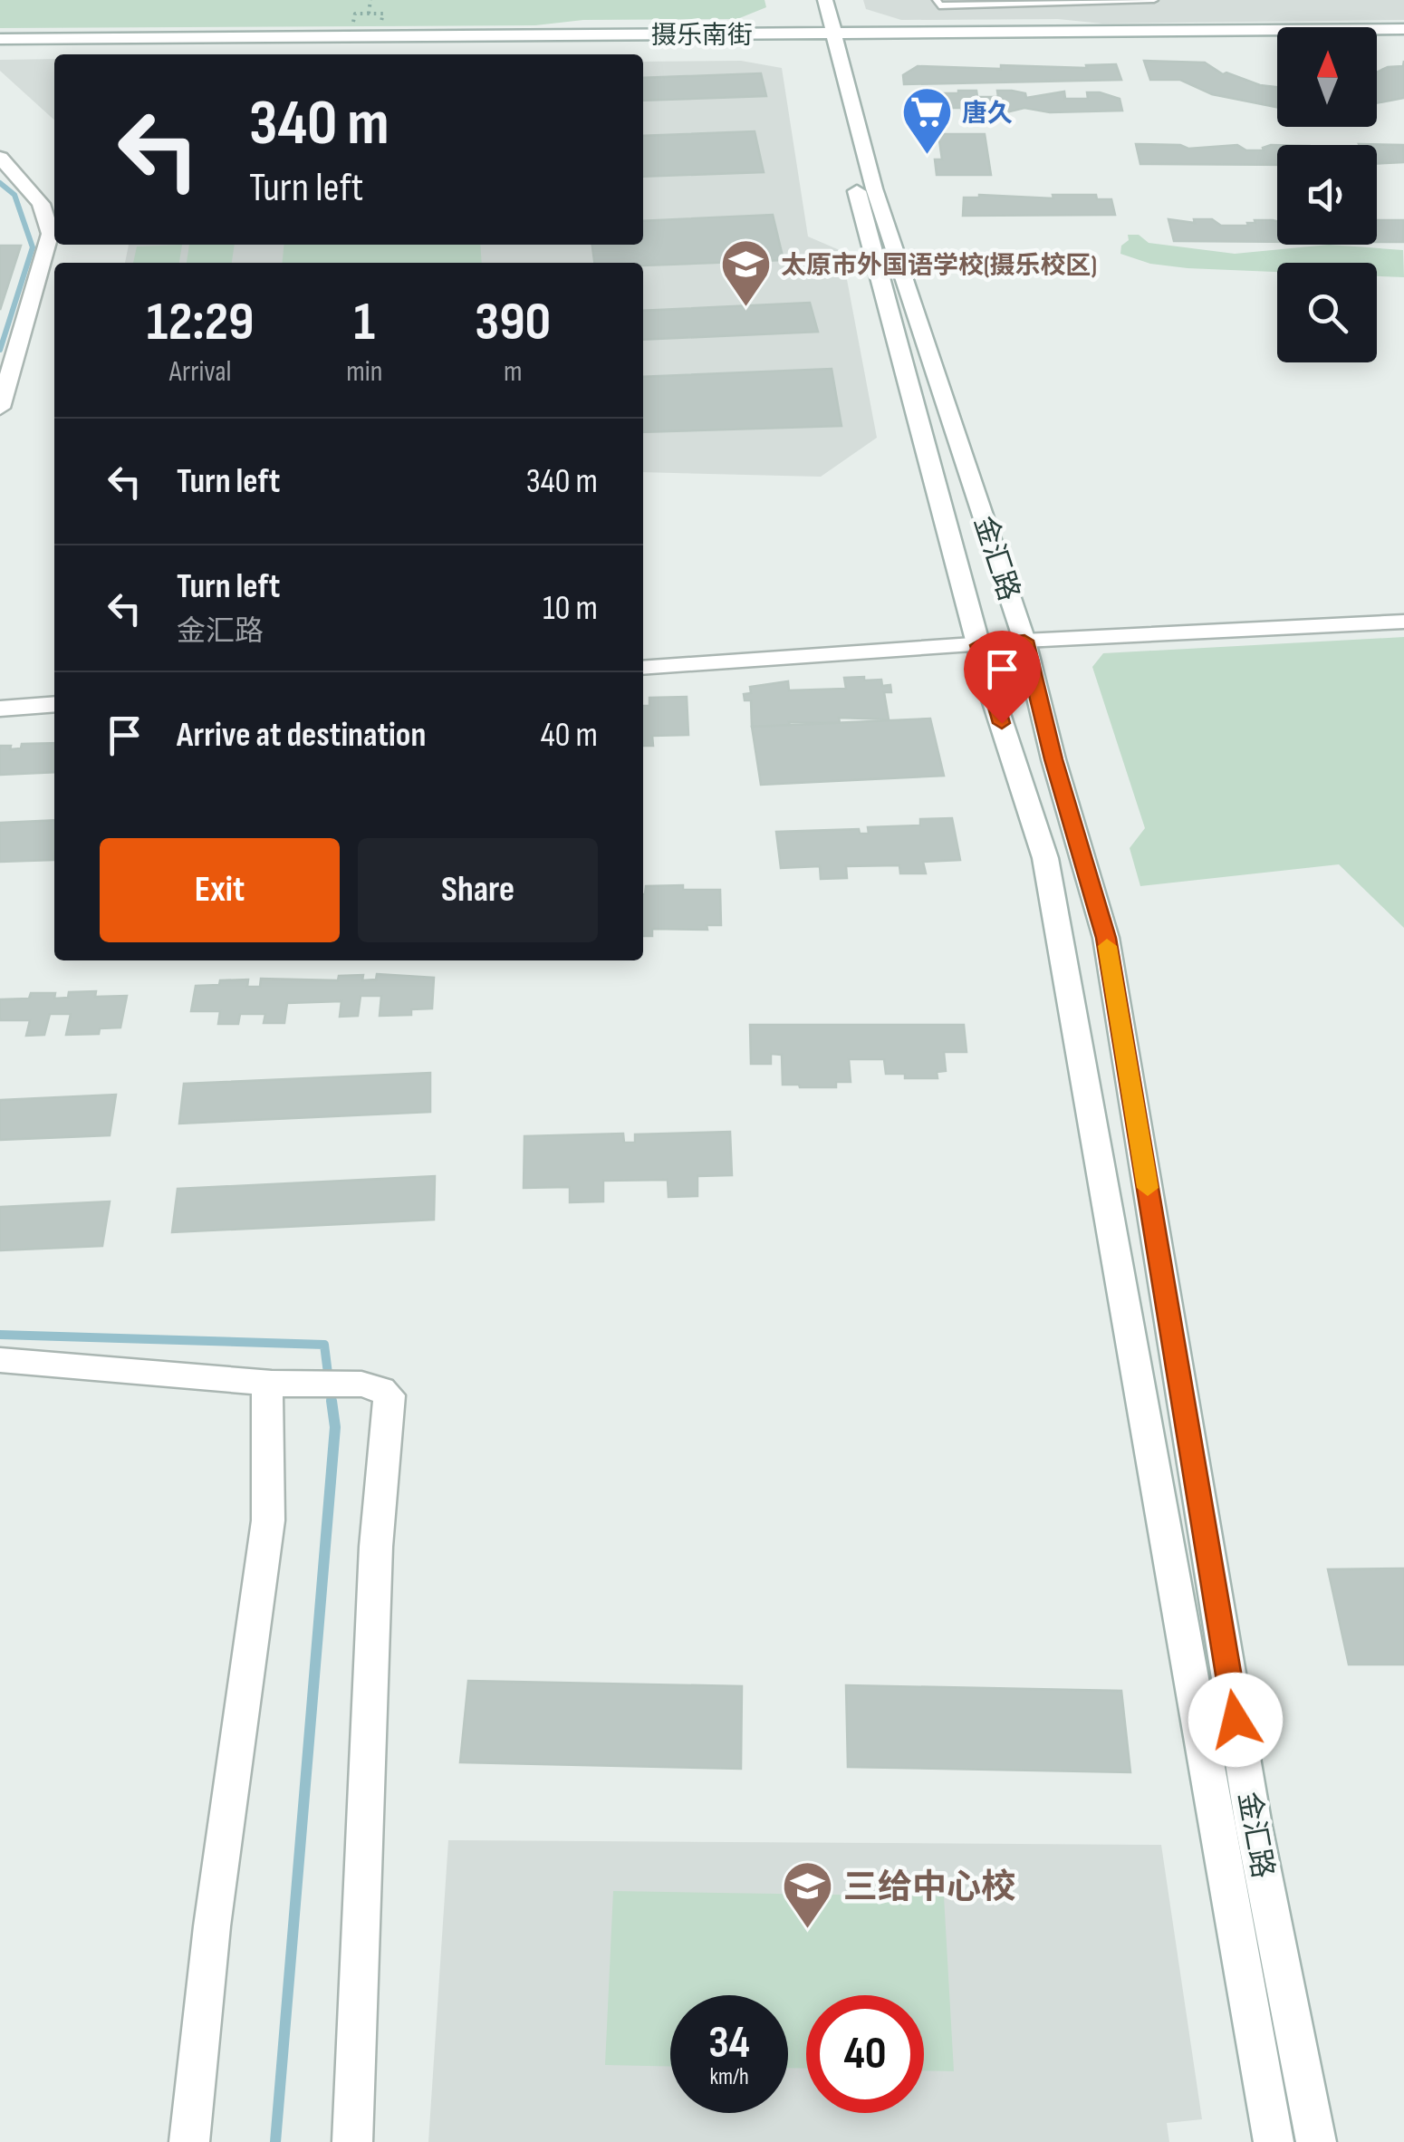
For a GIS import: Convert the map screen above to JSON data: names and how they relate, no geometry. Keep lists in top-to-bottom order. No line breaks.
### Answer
{"streets":{"street":["摄乐南街","金汇路"]},"crossings":[["摄乐南街","金汇路"]],"places":{"supermarket":["唐久"],"school or university":["太原市外国语学校(摄乐校区)","三给中心校"]},"north":"top","page":{"turn":["340 m","Turn left"],"eta":["12:29","Arrival","1","min","390","m"],"list":[{"name":"Turn left","value":"340 m"},{"name":"Turn left","note":"金汇路","value":"10 m"},{"name":"Arrive at destination","value":"40 m"}],"buttons":["Exit","Share"],"speed":"34 km/h","limit":"40"}}
